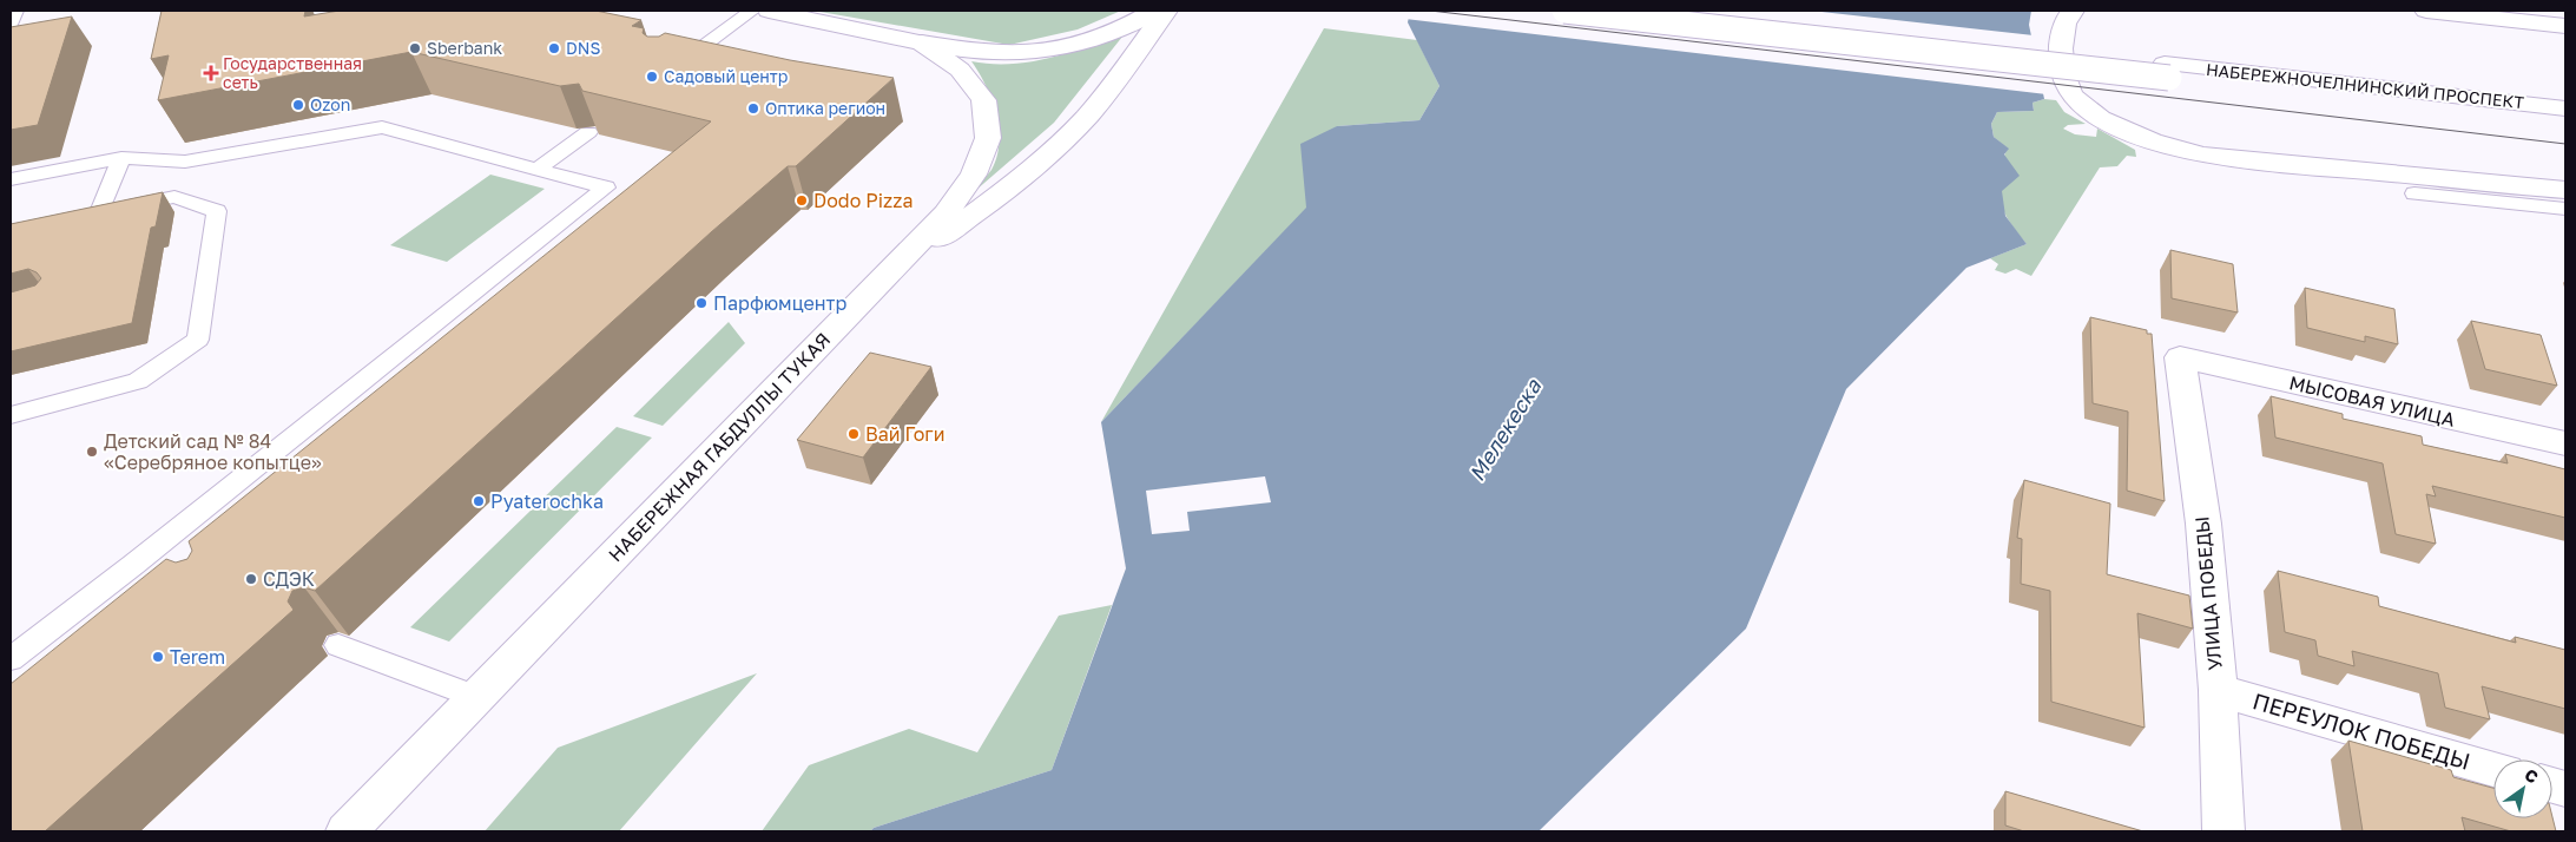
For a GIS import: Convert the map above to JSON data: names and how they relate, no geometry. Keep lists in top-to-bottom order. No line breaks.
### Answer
{"streets":{"main road":["НАБЕРЕЖНОЧЕЛНИНСКИЙ ПРОСПЕКТ","МЫСОВАЯ УЛИЦА","НАБЕРЕЖНАЯ ГАБДУЛЛЫ ТУКАЯ","УЛИЦА ПОБЕДЫ","ПЕРЕУЛОК ПОБЕДЫ"]},"crossings":[["МЫСОВАЯ УЛИЦА","УЛИЦА ПОБЕДЫ"],["УЛИЦА ПОБЕДЫ","ПЕРЕУЛОК ПОБЕДЫ"]],"water":["Мелекеска"],"places":{"other":["Sberbank","DNS","Садовый центр","Ozon","Оптика регион","Dodo Pizza","Парфюмцентр","Вай Гоги","Детский сад № 84 «Серебряное копытце»","Pyaterochka","СДЭК","Terem"],"health":["Государственная сеть"]},"north":"top right"}
